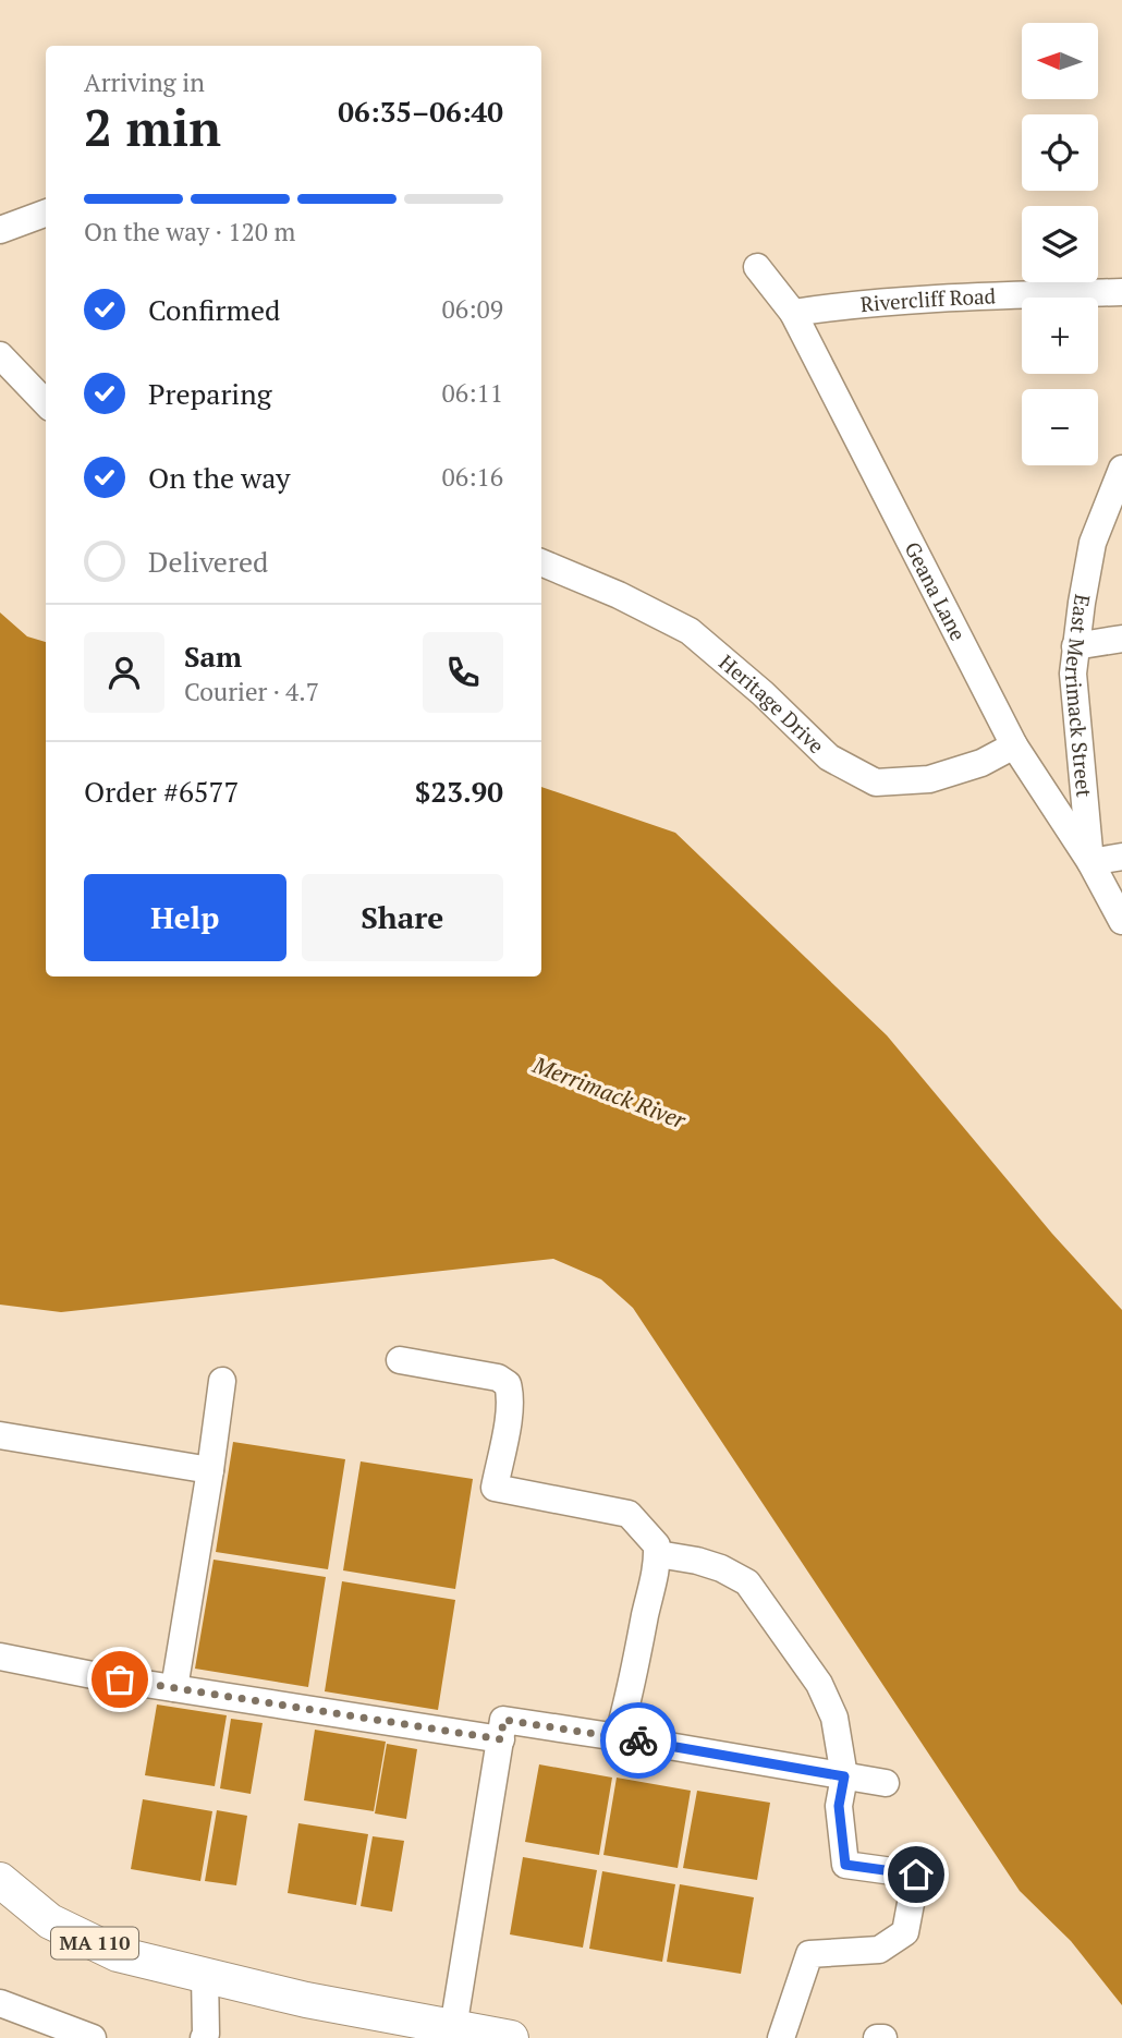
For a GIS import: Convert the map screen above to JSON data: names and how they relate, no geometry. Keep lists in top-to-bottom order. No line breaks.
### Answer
{"streets":{"main road":["MA 110"],"street":["Rivercliff Road","Geana Lane","East Merrimack Street","Heritage Drive"]},"crossings":[["Rivercliff Road","Geana Lane"],["Geana Lane","East Merrimack Street"],["Geana Lane","Heritage Drive"]],"water":["Merrimack River"],"north":"left","page":{"map_buttons":["+","−"],"heading":["2 min","Arriving in","06:35–06:40"],"panel":["Sam","Courier · 4.7","Order #6577","$23.90"],"bar":"On the way · 120 m","list":[["Confirmed","06:09"],["Preparing","06:11"],["On the way","06:16"],"Delivered"],"buttons":["Help","Share"]}}
